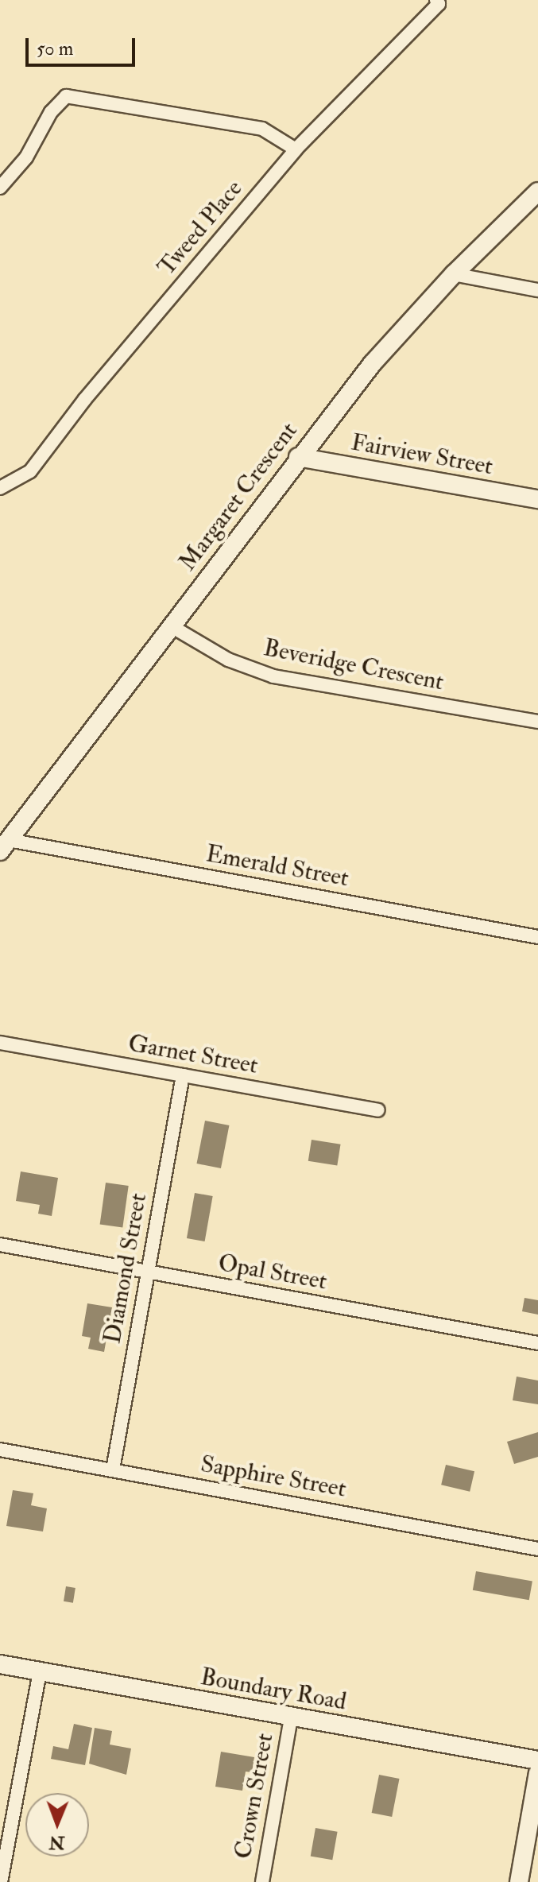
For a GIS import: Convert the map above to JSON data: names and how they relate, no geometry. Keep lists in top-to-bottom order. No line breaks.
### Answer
{"streets":{"street":["Tweed Place","Fairview Street","Margaret Crescent","Beveridge Crescent","Emerald Street","Garnet Street","Diamond Street","Opal Street","Sapphire Street","Boundary Road","Crown Street"]},"crossings":[["Fairview Street","Margaret Crescent"],["Margaret Crescent","Beveridge Crescent"],["Margaret Crescent","Emerald Street"],["Garnet Street","Diamond Street"],["Diamond Street","Opal Street"],["Diamond Street","Sapphire Street"],["Boundary Road","Crown Street"]],"scale_bar":"50 m","north":"bottom"}
